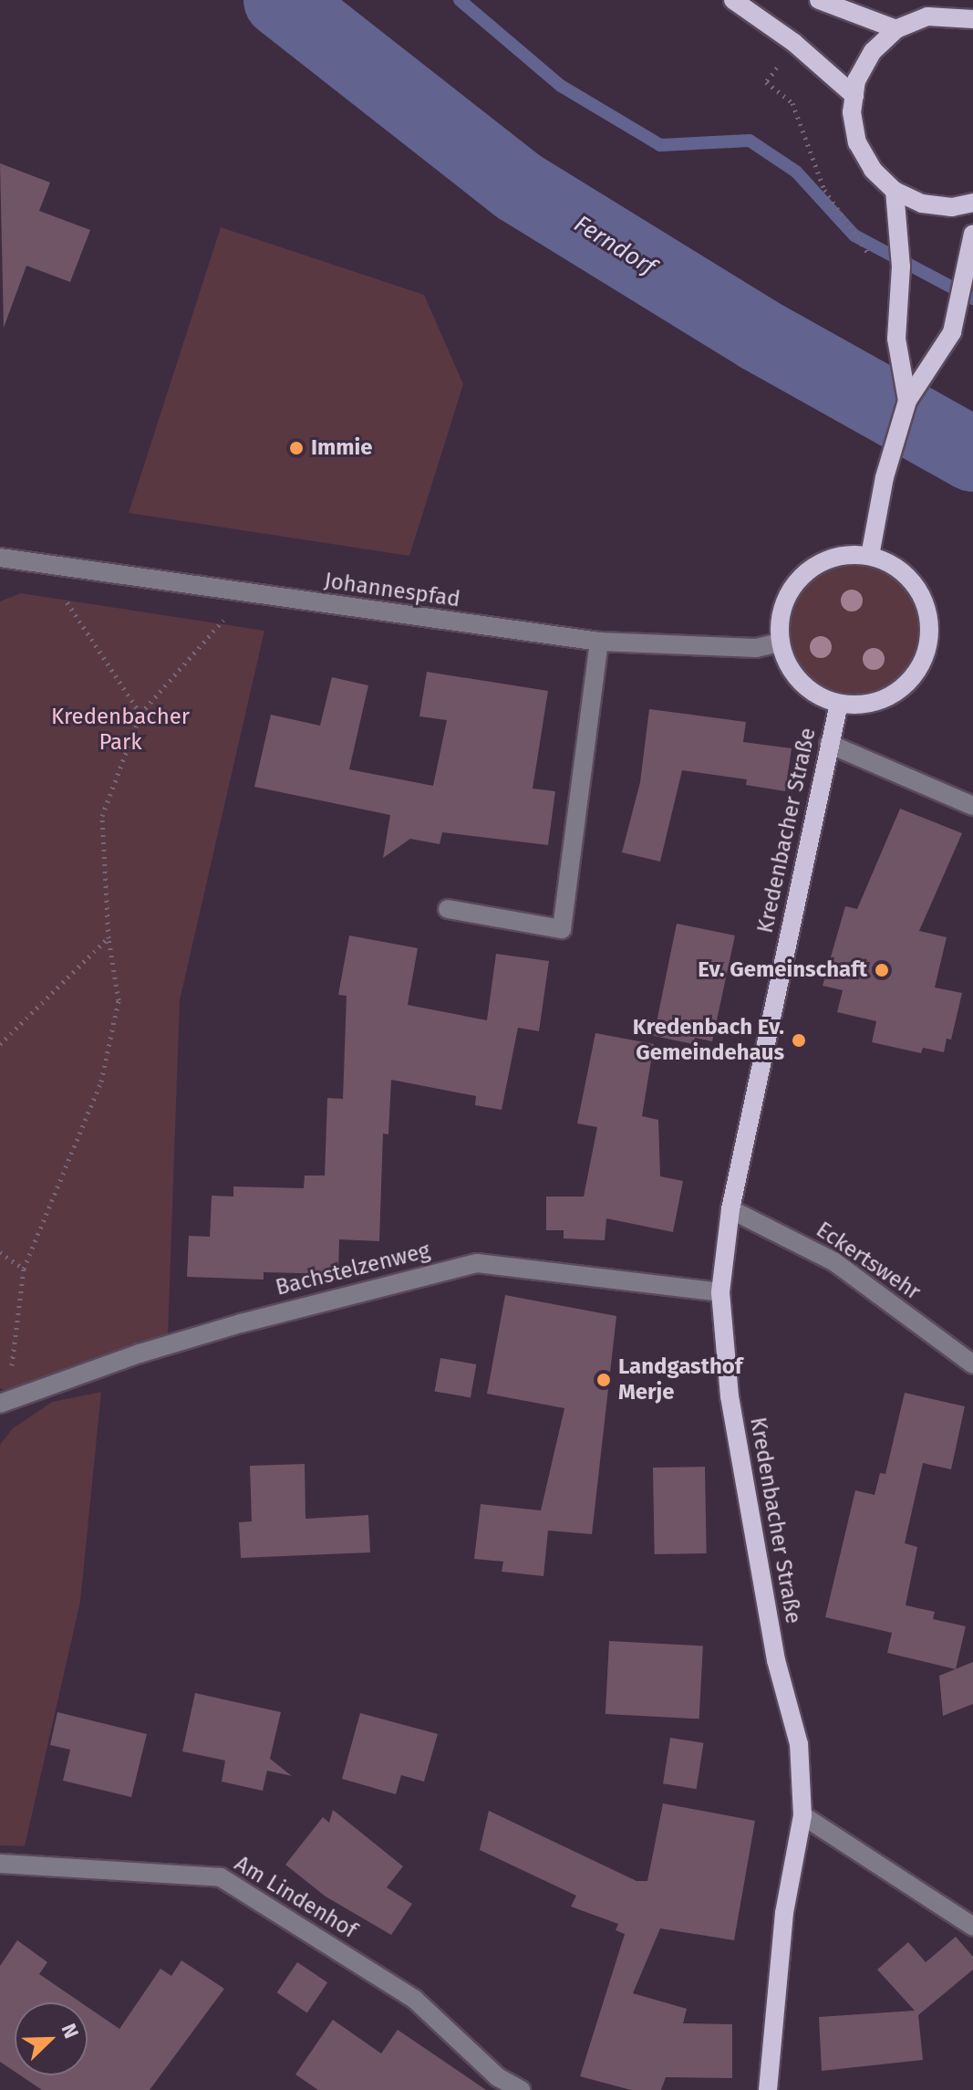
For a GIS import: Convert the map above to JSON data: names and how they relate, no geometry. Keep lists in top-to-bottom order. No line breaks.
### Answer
{"streets":{"main road":["Kredenbacher Straße"],"street":["Johannespfad","Eckertswehr","Bachstelzenweg","Am Lindenhof"]},"crossings":[["Johannespfad","Kredenbacher Straße"],["Kredenbacher Straße","Eckertswehr"],["Kredenbacher Straße","Bachstelzenweg"]],"water":["Ferndorf"],"parks":["Kredenbacher Park"],"places":["Immie","Ev. Gemeinschaft","Kredenbach Ev. Gemeindehaus","Landgasthof Merje"],"north":"top right"}
